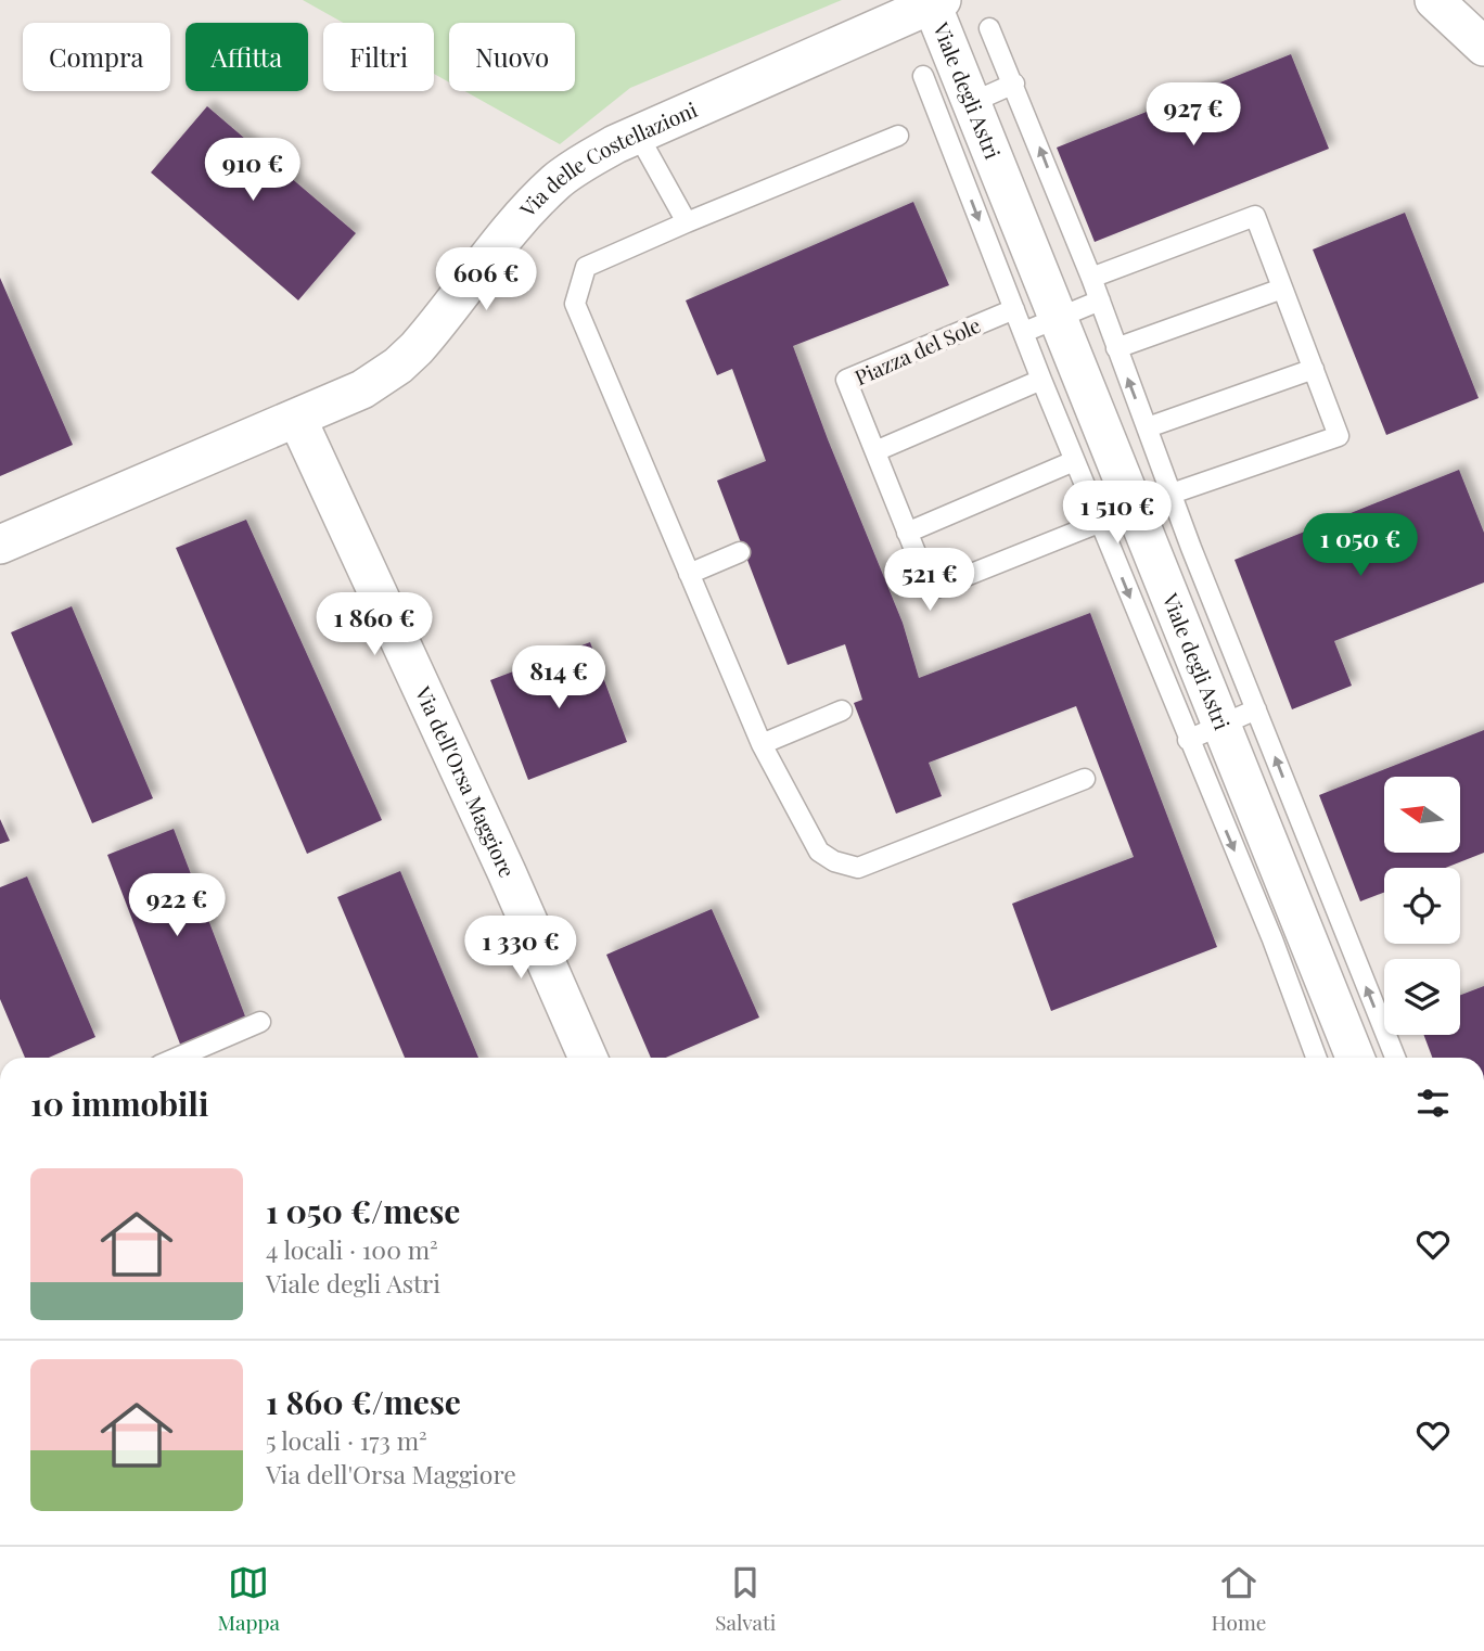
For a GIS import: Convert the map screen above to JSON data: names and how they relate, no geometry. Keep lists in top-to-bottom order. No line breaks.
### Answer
{"streets":{"street":["Viale degli Astri","Via delle Costellazioni","Via dell'Orsa Maggiore"],"lane":["Piazza del Sole"]},"crossings":[["Viale degli Astri","Via delle Costellazioni"],["Viale degli Astri","Piazza del Sole"],["Via delle Costellazioni","Via dell'Orsa Maggiore"]],"north":"left","page":{"chip":["Compra","Affitta","Filtri","Nuovo"],"price":["927 €","910 €","606 €","1 510 €","1 050 €","521 €","1 860 €","814 €","922 €","1 330 €"],"heading":"10 immobili","list":[{"name":"1 050 €/mese","note":"4 locali · 100 m² · Viale degli Astri"},{"name":"1 860 €/mese","note":"5 locali · 173 m² · Via dell'Orsa Maggiore"}],"tabs":["Mappa","Salvati","Home"]}}
